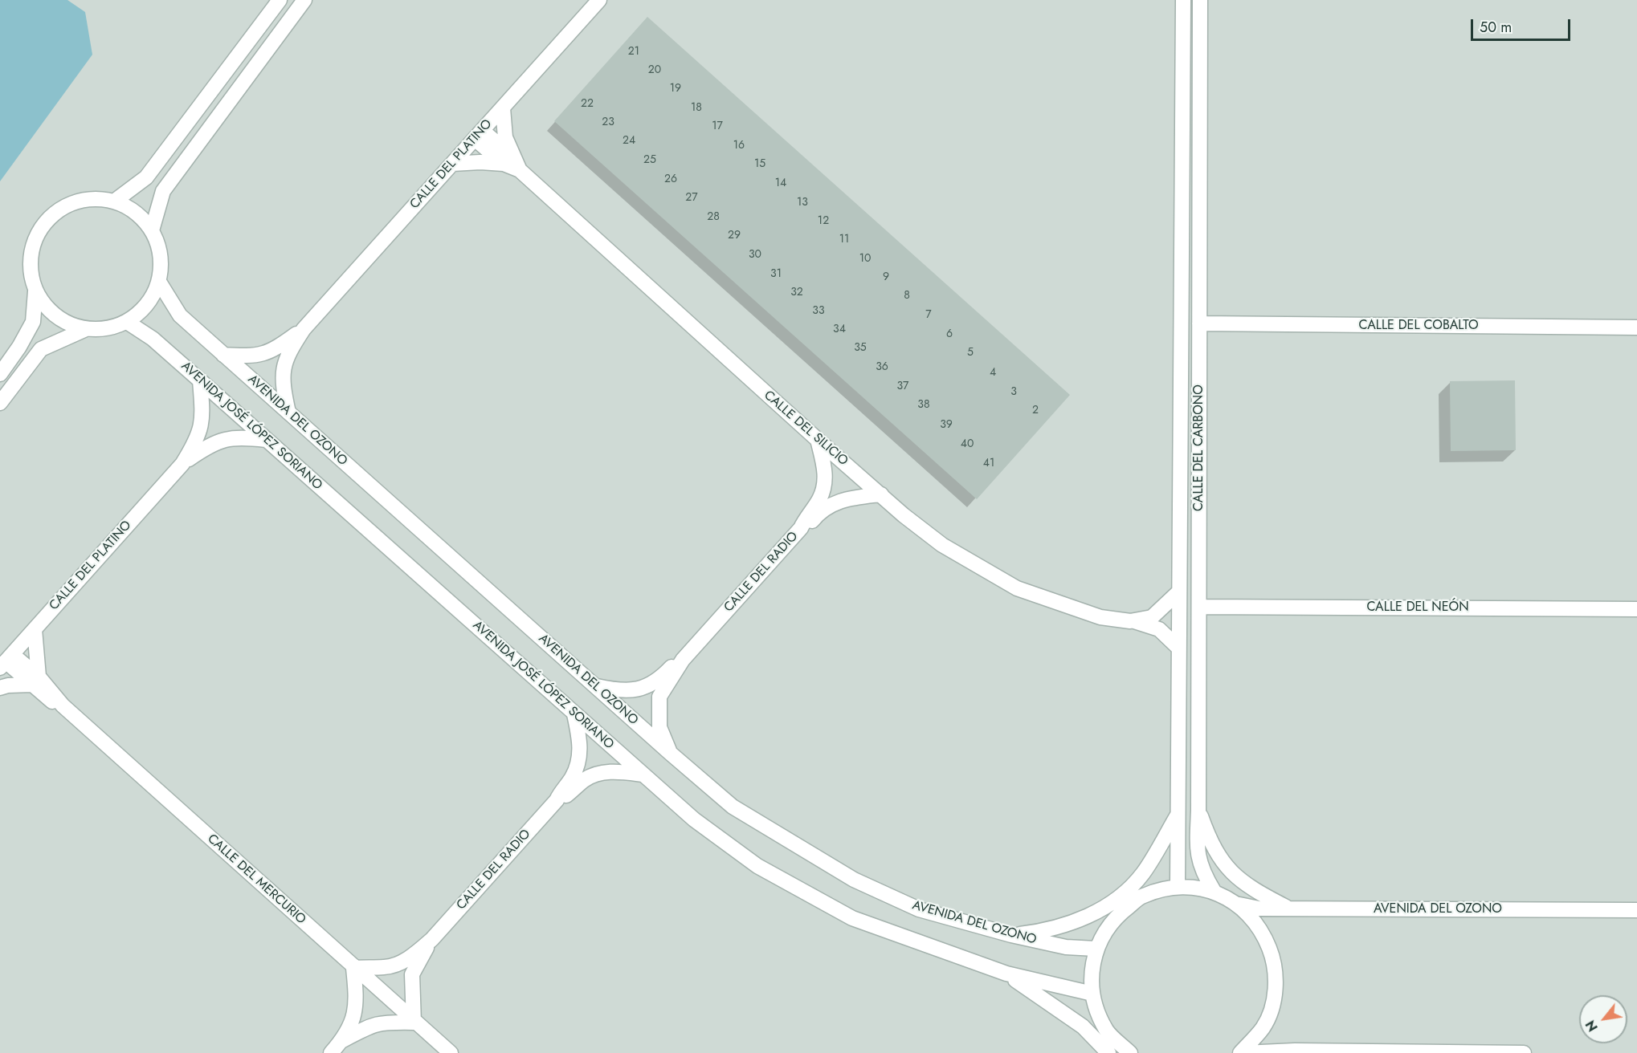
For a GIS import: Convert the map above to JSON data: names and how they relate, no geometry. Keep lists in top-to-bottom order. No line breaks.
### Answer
{"streets":{"street":["CALLE DEL PLATINO","CALLE DEL COBALTO","AVENIDA DEL OZONO","AVENIDA JOSÉ LÓPEZ SORIANO","CALLE DEL SILICIO","CALLE DEL CARBONO","CALLE DEL RADIO","CALLE DEL NEÓN","CALLE DEL MERCURIO"]},"crossings":[["CALLE DEL PLATINO","AVENIDA DEL OZONO"],["CALLE DEL PLATINO","AVENIDA JOSÉ LÓPEZ SORIANO"],["CALLE DEL PLATINO","CALLE DEL SILICIO"],["CALLE DEL PLATINO","CALLE DEL MERCURIO"],["CALLE DEL COBALTO","CALLE DEL CARBONO"],["AVENIDA DEL OZONO","AVENIDA JOSÉ LÓPEZ SORIANO"],["AVENIDA DEL OZONO","CALLE DEL RADIO"],["AVENIDA JOSÉ LÓPEZ SORIANO","CALLE DEL RADIO"],["CALLE DEL SILICIO","CALLE DEL CARBONO"],["CALLE DEL SILICIO","CALLE DEL RADIO"],["CALLE DEL CARBONO","CALLE DEL NEÓN"],["CALLE DEL RADIO","CALLE DEL MERCURIO"]],"house_numbers":["21","20","19","22","18","23","17","24","16","25","15","26","14","27","13","28","12","29","11","30","10","31","9","32","8","33","7","34","6","35","5","36","4","37","3","38","2","39","40","41"],"scale_bar":"50 m","north":"bottom left"}
